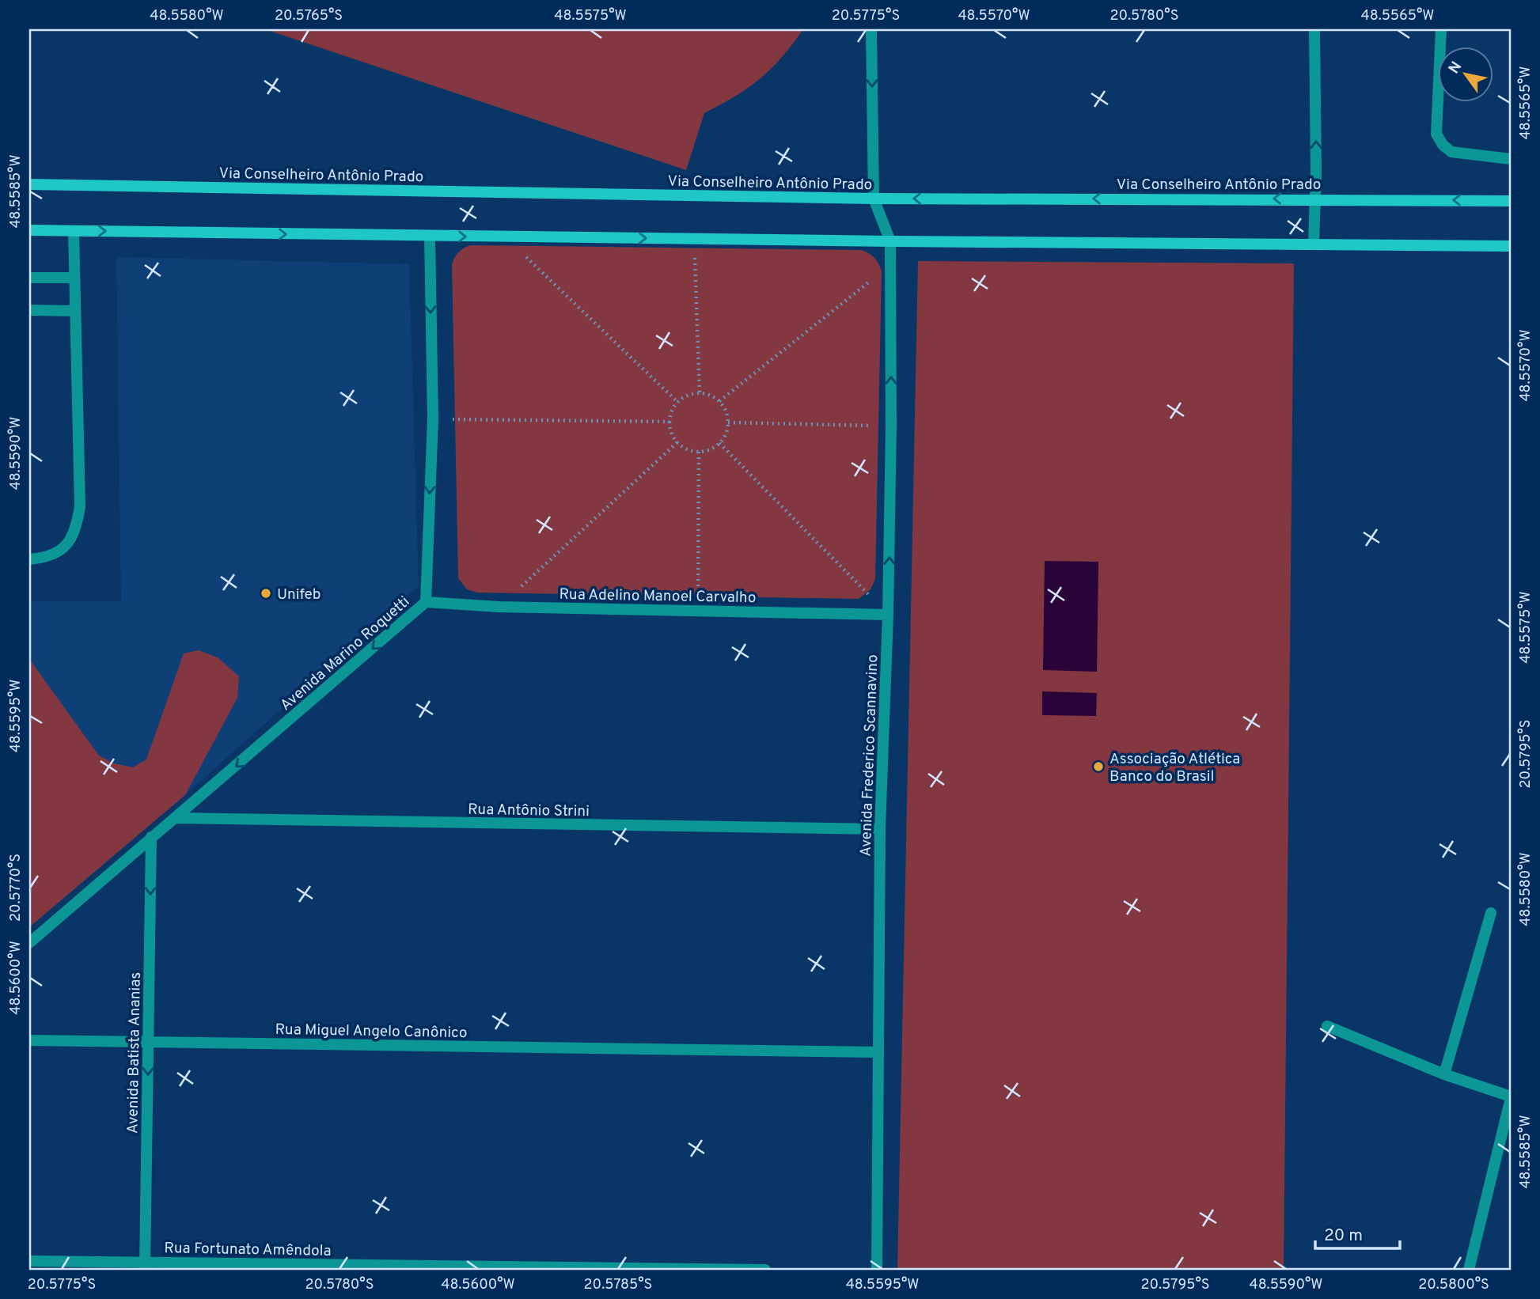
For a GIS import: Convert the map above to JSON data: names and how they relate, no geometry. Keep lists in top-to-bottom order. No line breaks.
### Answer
{"streets":{"main road":["Via Conselheiro Antônio Prado"],"street":["Rua Adelino Manoel Carvalho","Avenida Marino Roquetti","Avenida Frederico Scannavino","Rua Antônio Strini","Rua Miguel Angelo Canônico","Avenida Batista Ananias","Rua Fortunato Amêndola"]},"crossings":[["Rua Adelino Manoel Carvalho","Avenida Marino Roquetti"],["Rua Adelino Manoel Carvalho","Avenida Frederico Scannavino"],["Avenida Marino Roquetti","Rua Antônio Strini"],["Avenida Marino Roquetti","Avenida Batista Ananias"],["Avenida Frederico Scannavino","Rua Antônio Strini"],["Avenida Frederico Scannavino","Rua Miguel Angelo Canônico"],["Rua Miguel Angelo Canônico","Avenida Batista Ananias"],["Avenida Batista Ananias","Rua Fortunato Amêndola"]],"one_way":["Avenida Marino Roquetti","Avenida Batista Ananias"],"places":["Unifeb","Associação Atlética Banco do Brasil"],"scale_bar":"20 m","north":"top left","coordinates":["48.5580°W","20.5765°S","48.5575°W","20.5775°S","48.5570°W","20.5780°S","48.5565°W","48.5585°W","48.5590°W","48.5595°W","20.5795°S","20.5770°S","48.5600°W","20.5785°S","20.5800°S"]}
